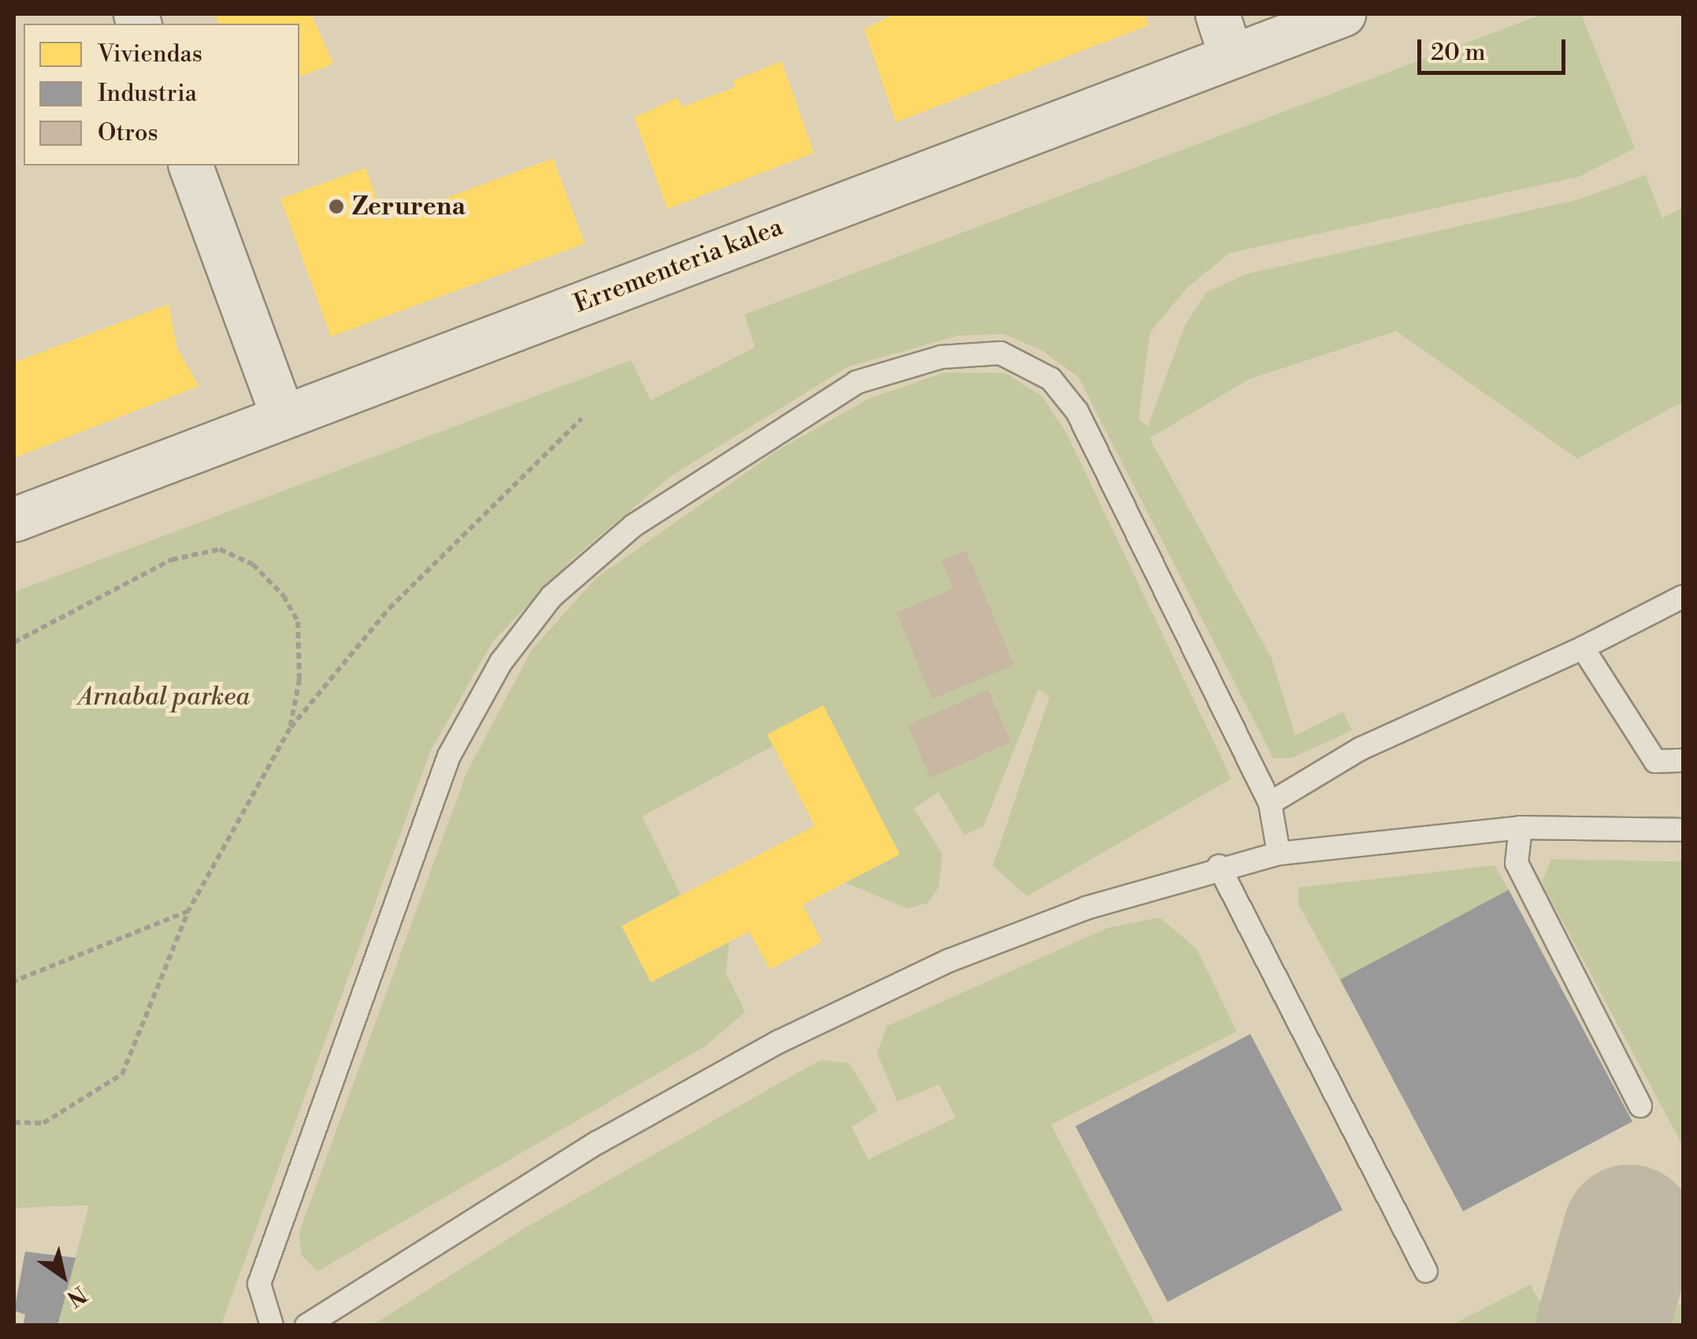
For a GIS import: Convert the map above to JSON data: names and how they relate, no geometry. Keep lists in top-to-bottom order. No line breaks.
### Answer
{"streets":{"street":["Errementeria kalea"]},"parks":["Arnabal parkea"],"places":["Zerurena"],"legend":["Viviendas","Industria","Otros"],"scale_bar":"20 m","north":"bottom right"}
